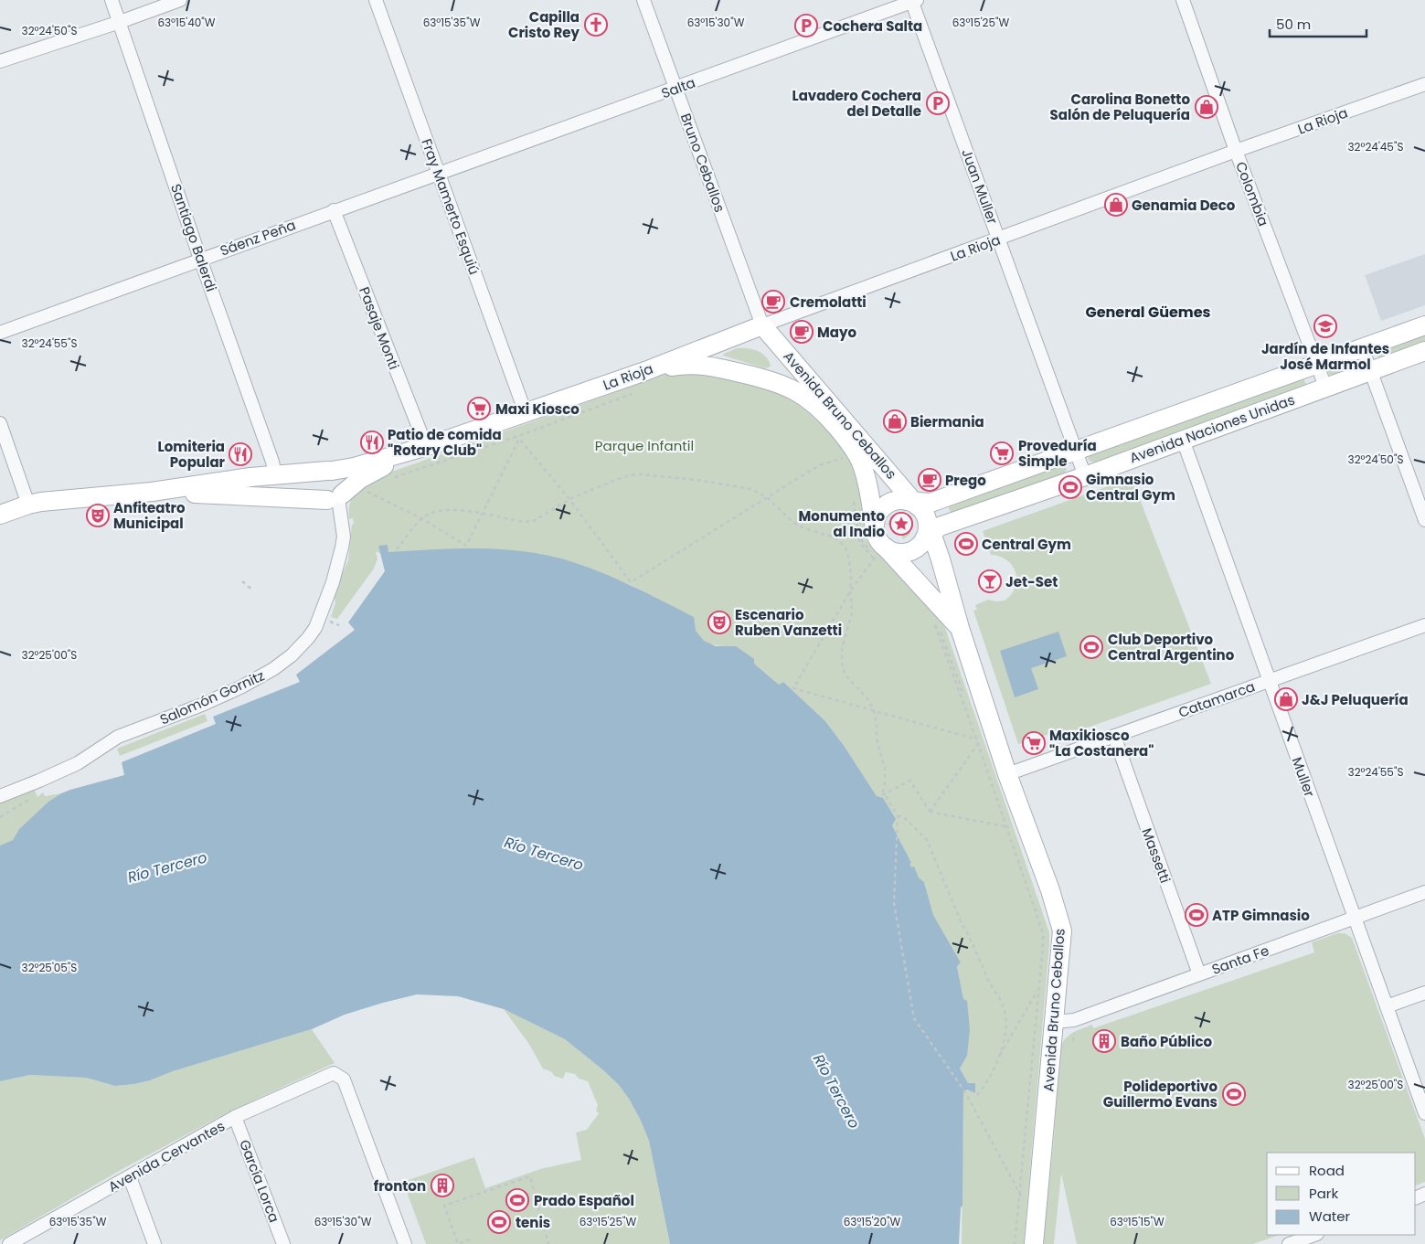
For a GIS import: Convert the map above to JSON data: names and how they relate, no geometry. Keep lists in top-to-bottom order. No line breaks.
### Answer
{"streets":{"main road":["La Rioja","Avenida Bruno Ceballos","Avenida Naciones Unidas"],"street":["Salta","Bruno Ceballos","Juan Muller","Colombia","Fray Mamerto Esquiú","Santiago Balerdi","Sáenz Peña","Pasaje Monti","Salomón Gornitz","Catamarca","Muller","Massetti","Santa Fe","Avenida Cervantes","García Lorca"]},"crossings":[["Salta","Bruno Ceballos"],["Salta","Juan Muller"],["Salta","Fray Mamerto Esquiú"],["Salta","Sáenz Peña"],["La Rioja","Bruno Ceballos"],["La Rioja","Juan Muller"],["La Rioja","Colombia"],["La Rioja","Fray Mamerto Esquiú"],["La Rioja","Pasaje Monti"],["La Rioja","Avenida Bruno Ceballos"],["Bruno Ceballos","Avenida Bruno Ceballos"],["Juan Muller","Avenida Naciones Unidas"],["Colombia","Avenida Naciones Unidas"],["Fray Mamerto Esquiú","Sáenz Peña"],["Santiago Balerdi","Sáenz Peña"],["Sáenz Peña","Pasaje Monti"],["Avenida Bruno Ceballos","Avenida Naciones Unidas"],["Avenida Bruno Ceballos","Catamarca"],["Avenida Bruno Ceballos","Santa Fe"],["Avenida Naciones Unidas","Muller"],["Catamarca","Muller"],["Catamarca","Massetti"],["Muller","Santa Fe"],["Massetti","Santa Fe"],["Avenida Cervantes","García Lorca"]],"districts":["General Güemes"],"water":["Río Tercero"],"parks":["Parque Infantil"],"places":{"church":["Capilla Cristo Rey"],"parking":["Cochera Salta","Lavadero Cochera del Detalle"],"shop":["Carolina Bonetto Salón de Peluquería","Genamia Deco","Biermania","J&J Peluquería"],"cafe":["Cremolatti","Mayo","Prego"],"school or university":["Jardín de Infantes José Marmol"],"supermarket":["Maxi Kiosco","Proveduría Simple","Maxikiosco \"La Costanera\""],"restaurant":["Patio de comida \"Rotary Club\"","Lomiteria Popular"],"sports":["Gimnasio Central Gym","Central Gym","Club Deportivo Central Argentino","ATP Gimnasio","Polideportivo Guillermo Evans","Prado Español","tenis"],"theatre":["Anfiteatro Municipal","Escenario Ruben Vanzetti"],"place":["Monumento al Indio"],"bar":["Jet-Set"],"building":["Baño Público","fronton"]},"legend":["Road","Park","Water"],"scale_bar":"50 m","coordinates":["63°15'40\"W","63°15'35\"W","63°15'30\"W","63°15'25\"W","32°24'50\"S","32°24'45\"S","32°24'55\"S","32°25'00\"S","32°25'05\"S","63°15'20\"W","63°15'15\"W"]}
